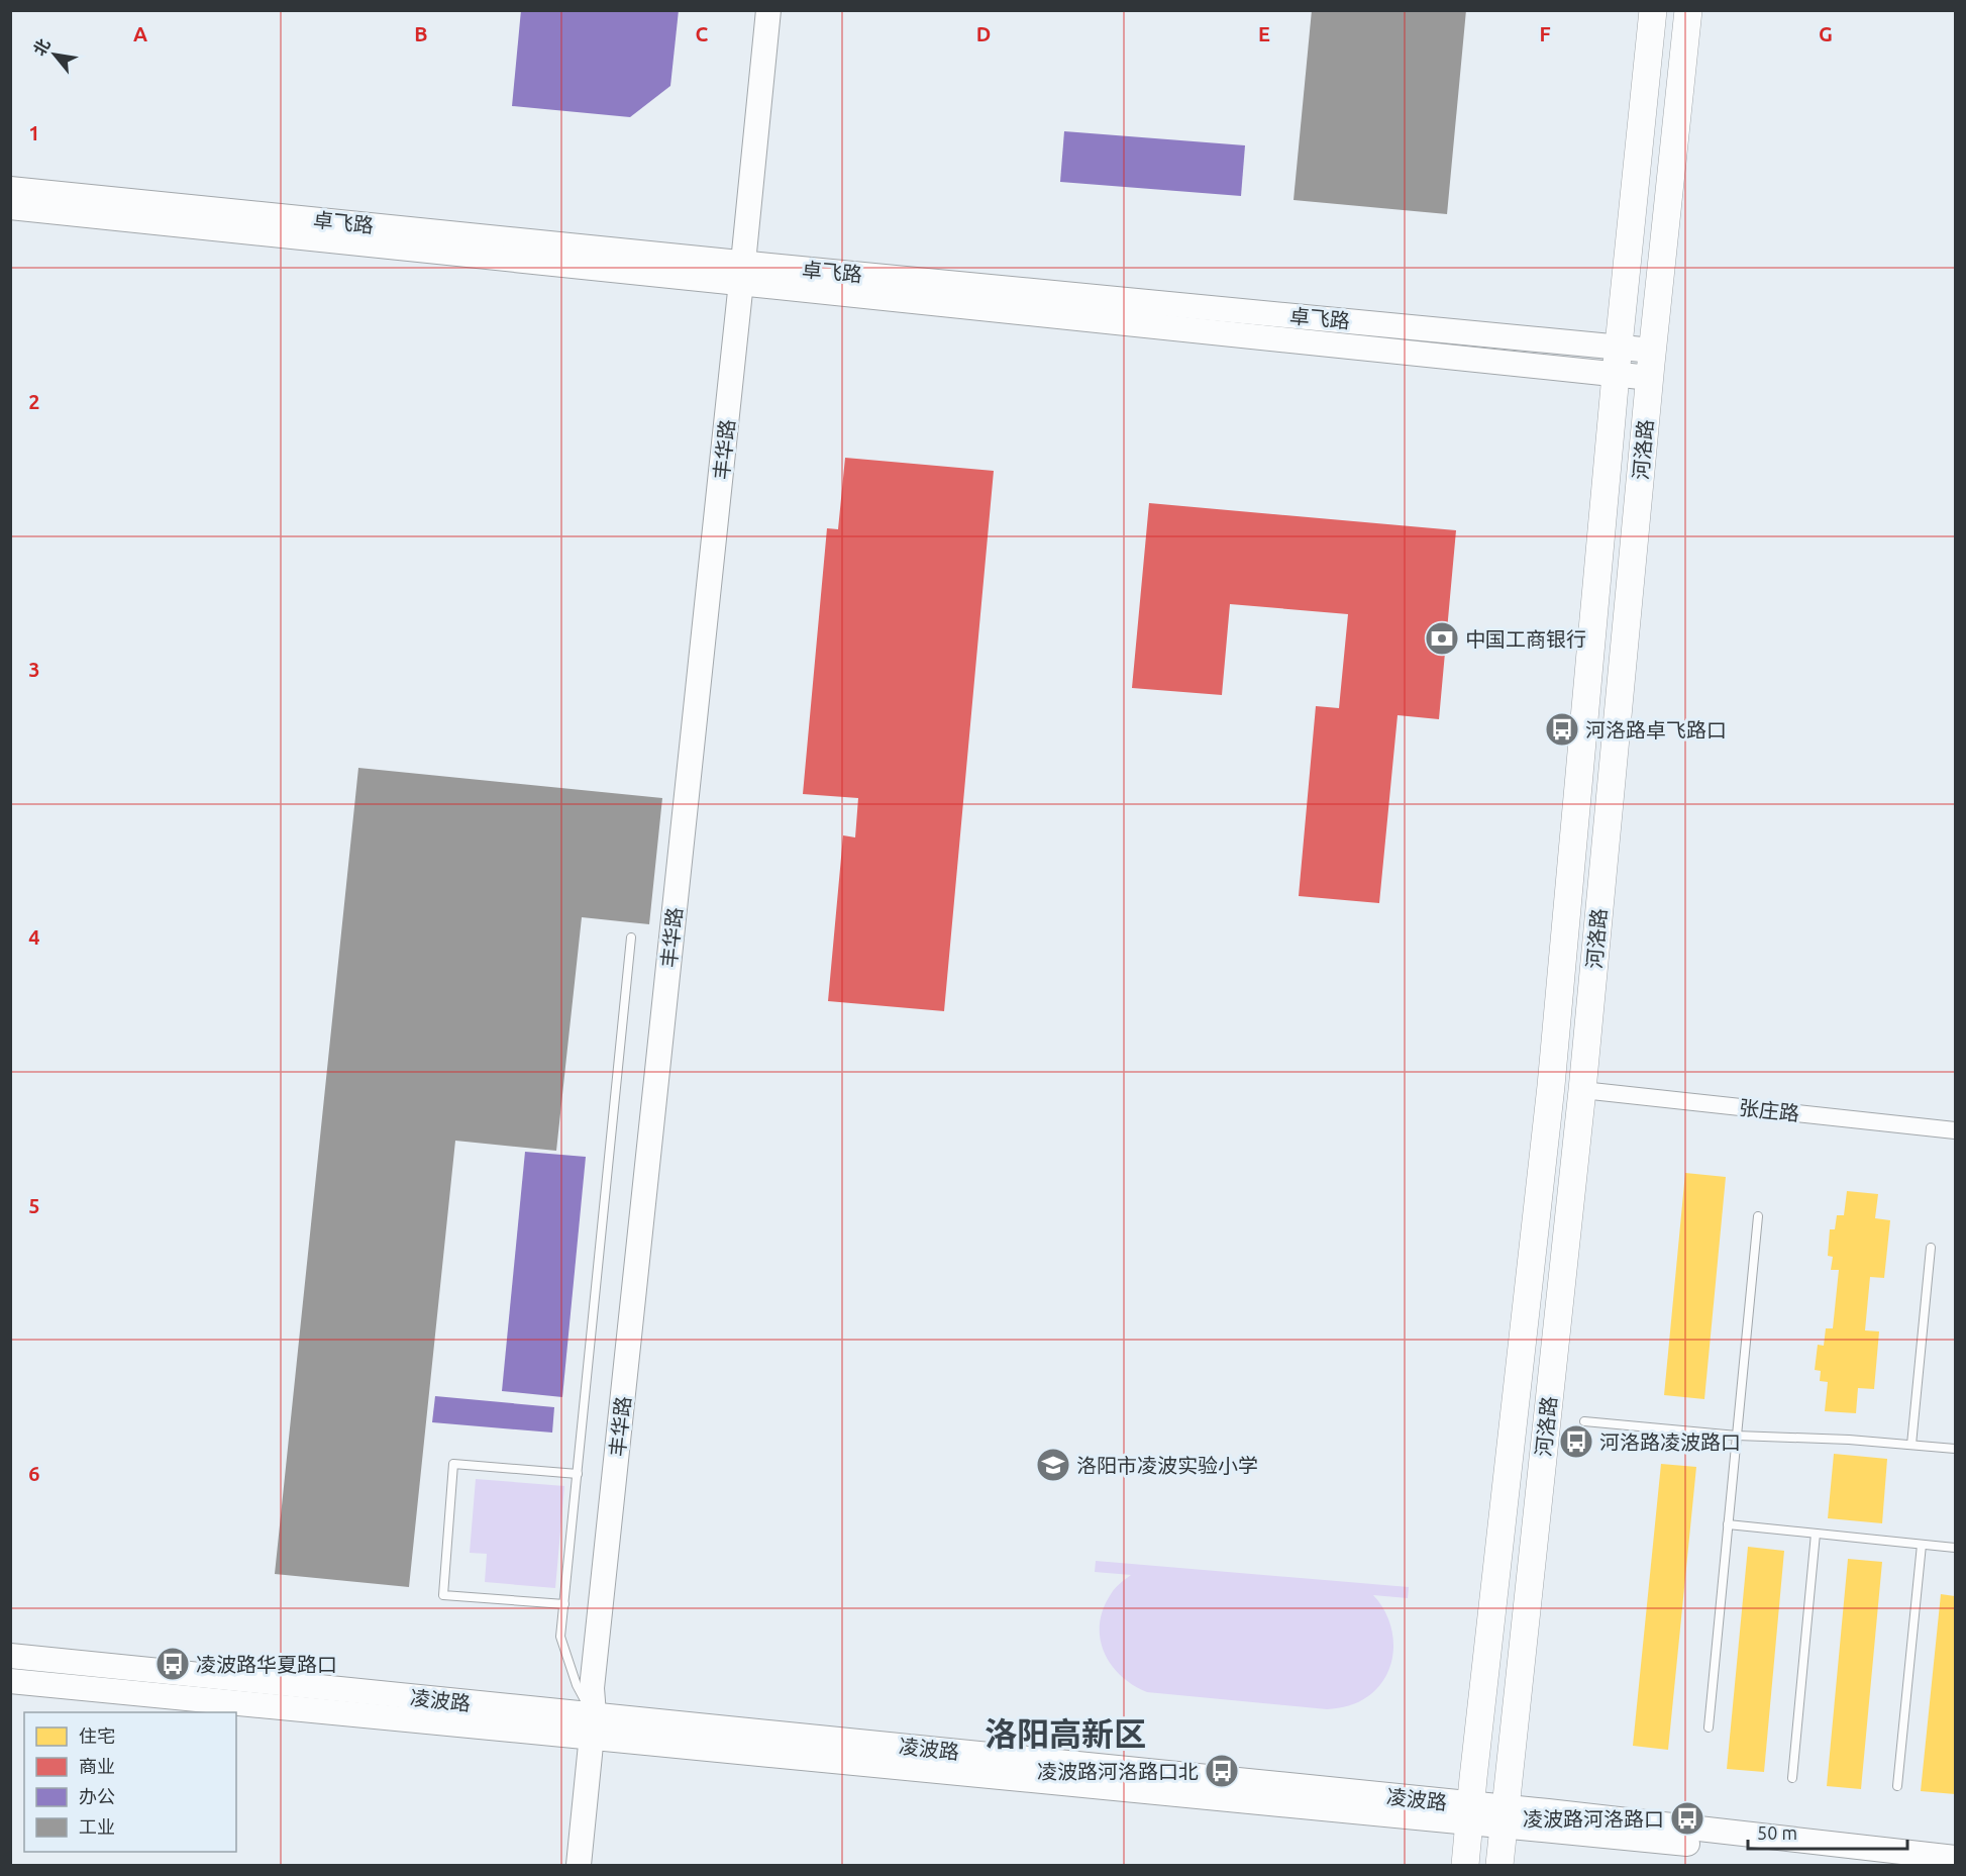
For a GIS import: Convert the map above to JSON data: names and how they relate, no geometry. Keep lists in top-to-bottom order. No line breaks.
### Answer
{"streets":{"main road":["河洛路"],"street":["卓飞路","丰华路","张庄路","凌波路"]},"crossings":[["卓飞路","丰华路"],["卓飞路","河洛路"],["丰华路","凌波路"],["河洛路","张庄路"],["河洛路","凌波路"]],"districts":["洛阳高新区"],"places":{"bank":["中国工商银行"],"bus stop":["河洛路卓飞路口","河洛路凌波路口","凌波路华夏路口","凌波路河洛路口北","凌波路河洛路口"],"school or university":["洛阳市凌波实验小学"]},"legend":["住宅","商业","办公","工业"],"scale_bar":"50 m","north":"top left","grid":{"columns":["A","B","C","D","E","F","G"],"rows":["1","2","3","4","5","6"]}}
